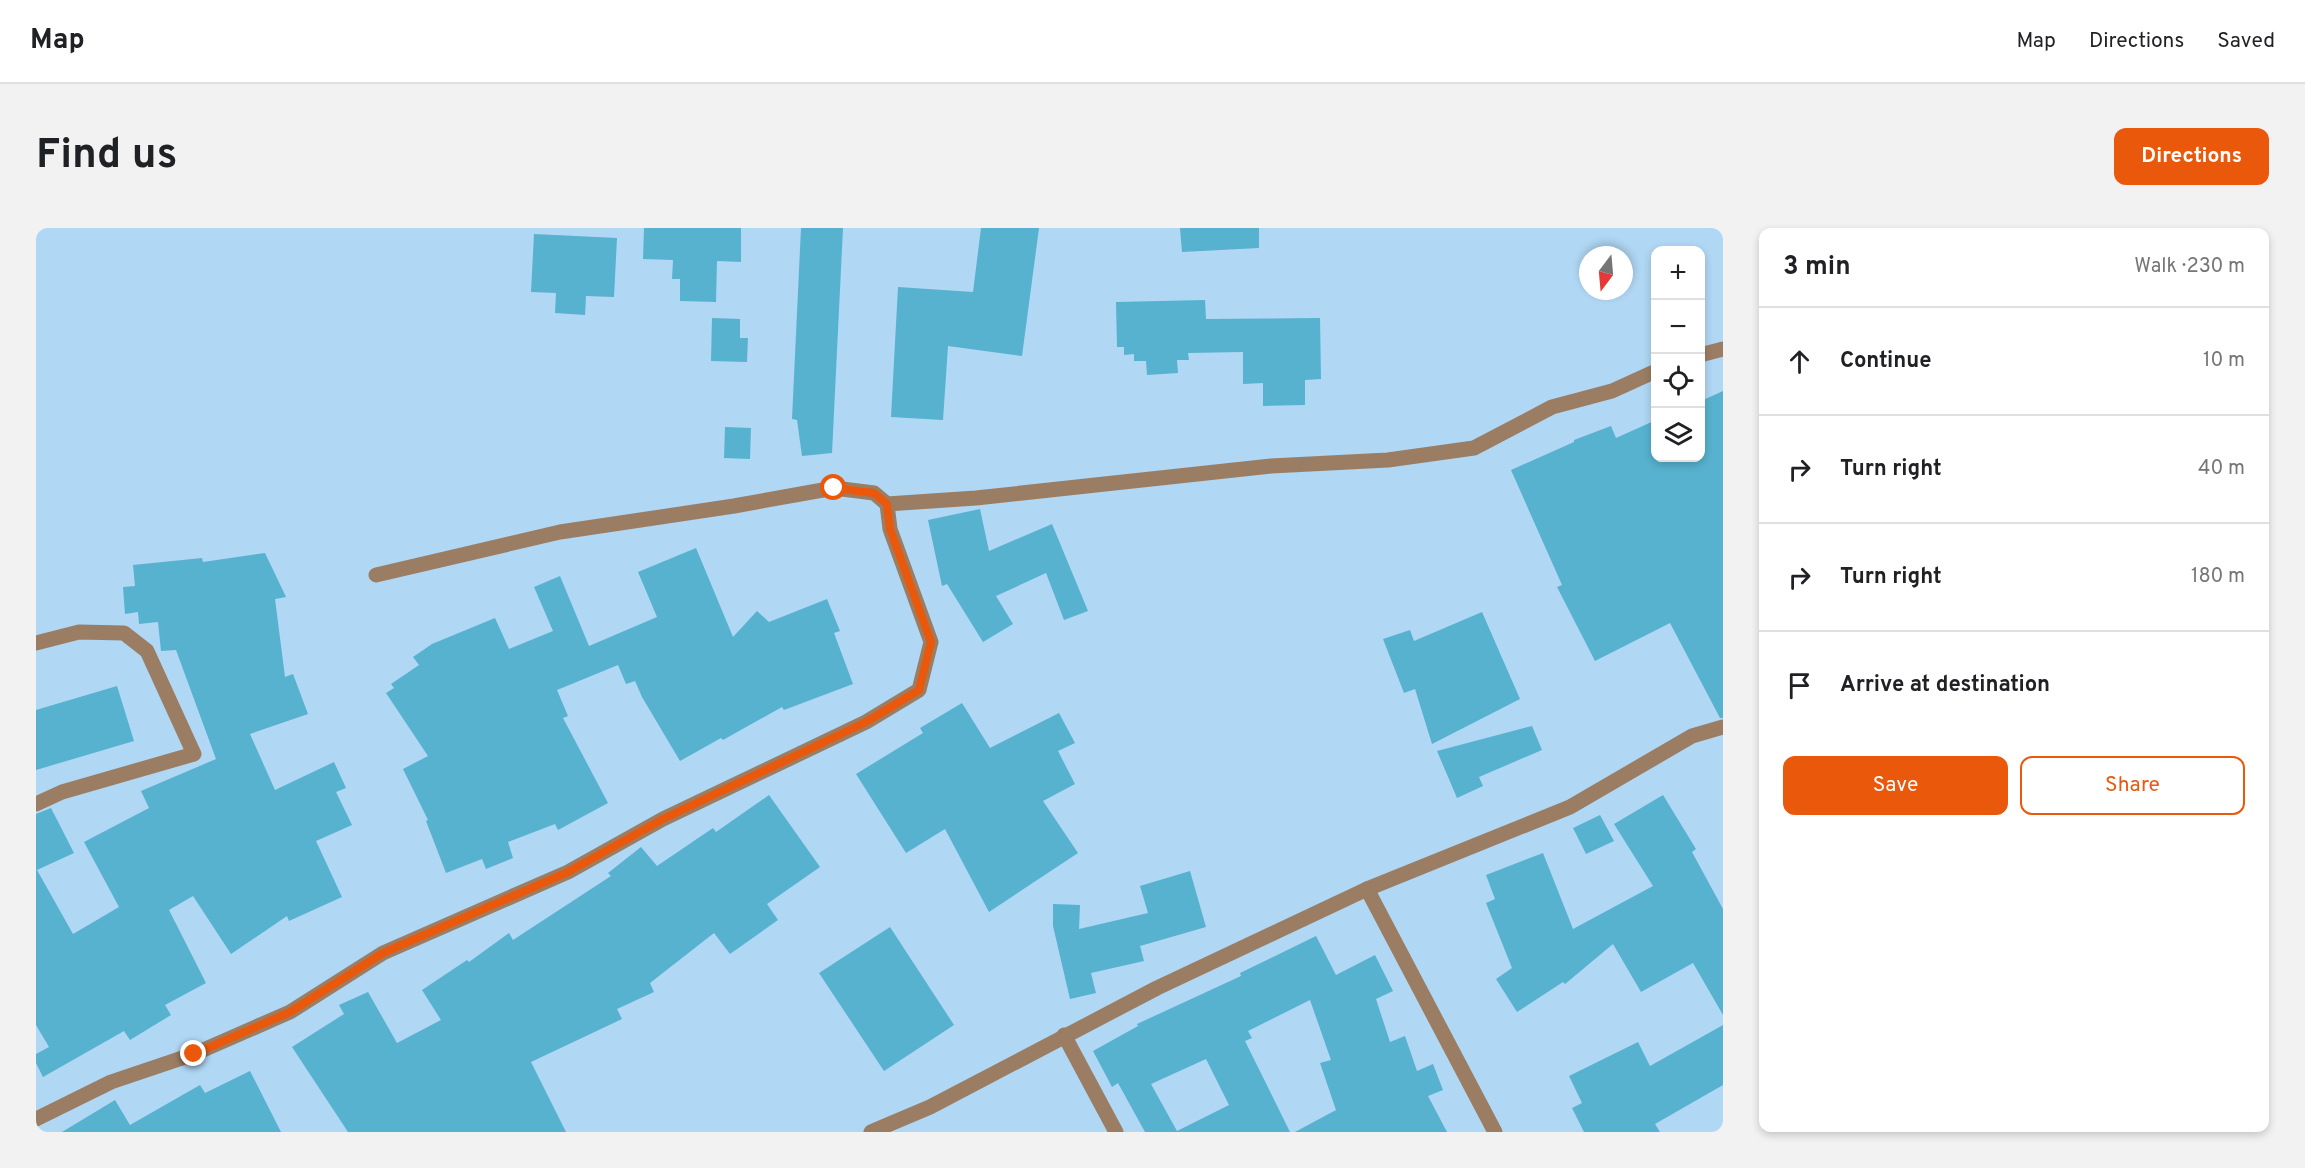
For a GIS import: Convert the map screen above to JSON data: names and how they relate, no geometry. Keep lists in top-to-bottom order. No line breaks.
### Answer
{"north":"bottom","page":{"header":"Map","nav":["Map","Directions","Saved"],"buttons":["Directions",["Save","Share"]],"title":"Find us","heading":["3 min","Walk · 230 m"],"map_buttons":["+","−"],"list":[["Continue","10 m"],["Turn right","40 m"],["Turn right","180 m"],"Arrive at destination"]}}
